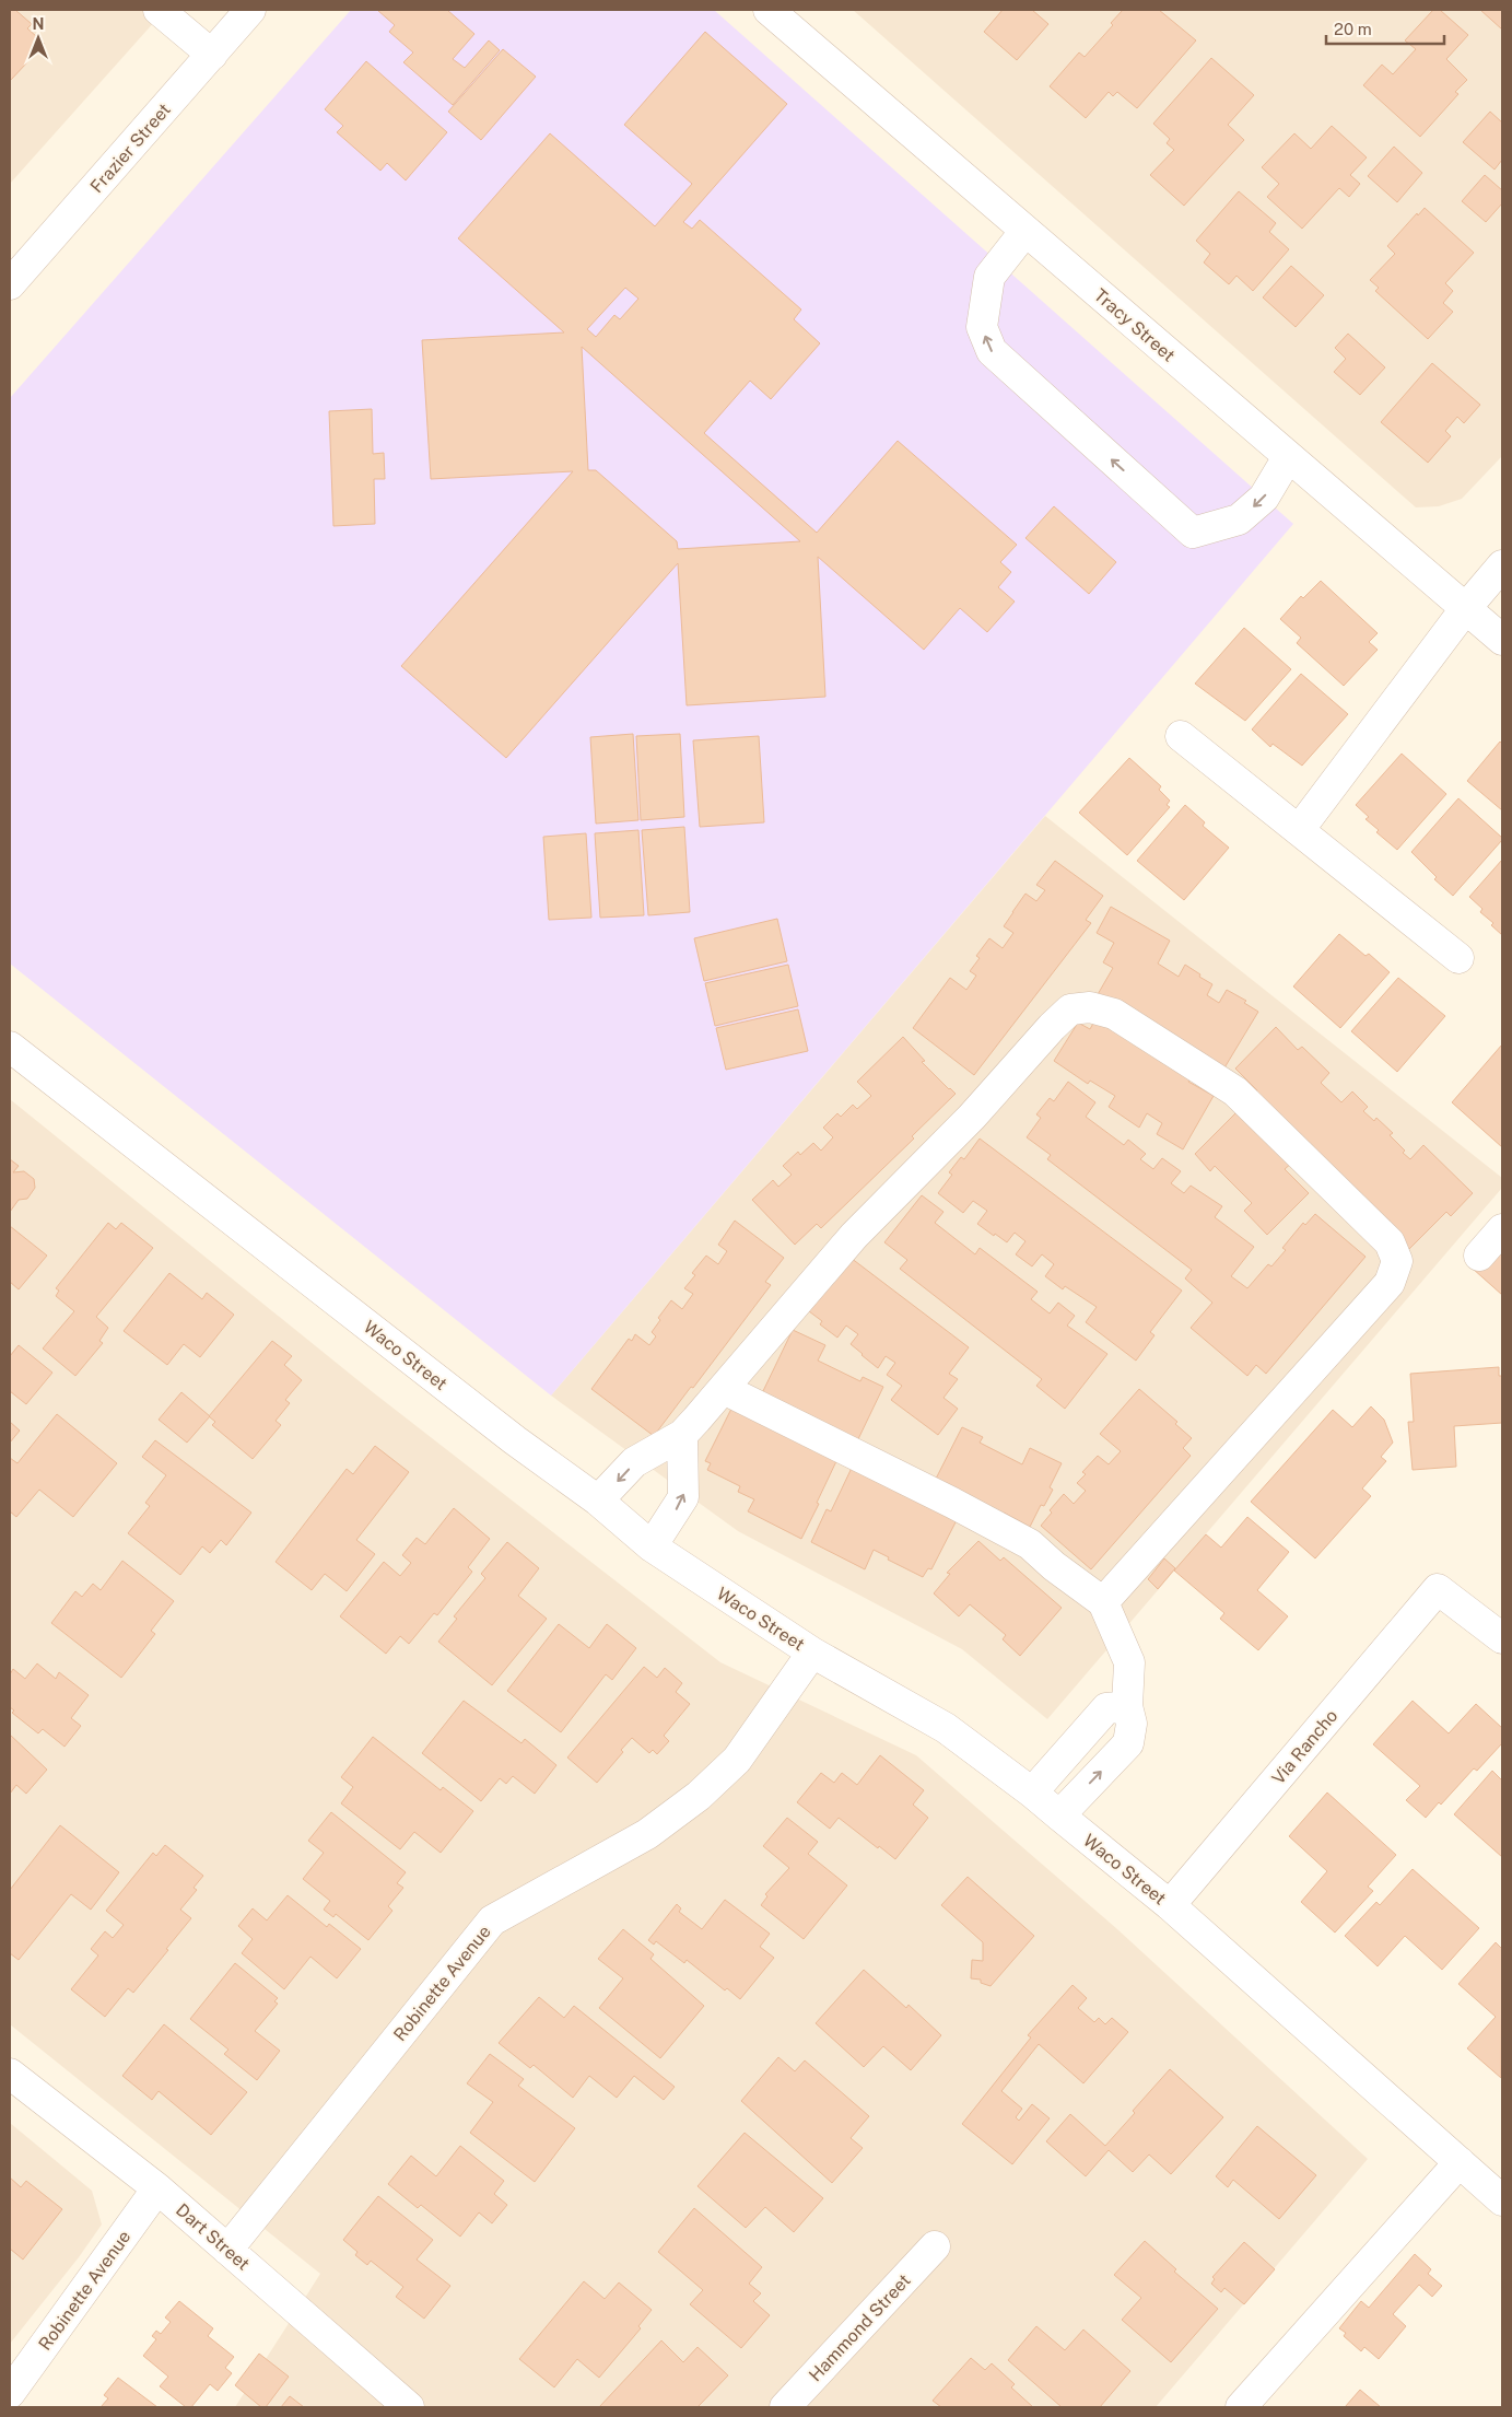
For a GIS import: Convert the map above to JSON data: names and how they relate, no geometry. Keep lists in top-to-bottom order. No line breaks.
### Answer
{"streets":{"street":["Frazier Street","Tracy Street","Waco Street","Via Rancho","Robinette Avenue","Dart Street","Hammond Street"]},"crossings":[["Waco Street","Via Rancho"],["Waco Street","Robinette Avenue"],["Robinette Avenue","Dart Street"]],"scale_bar":"20 m","north":"top"}
